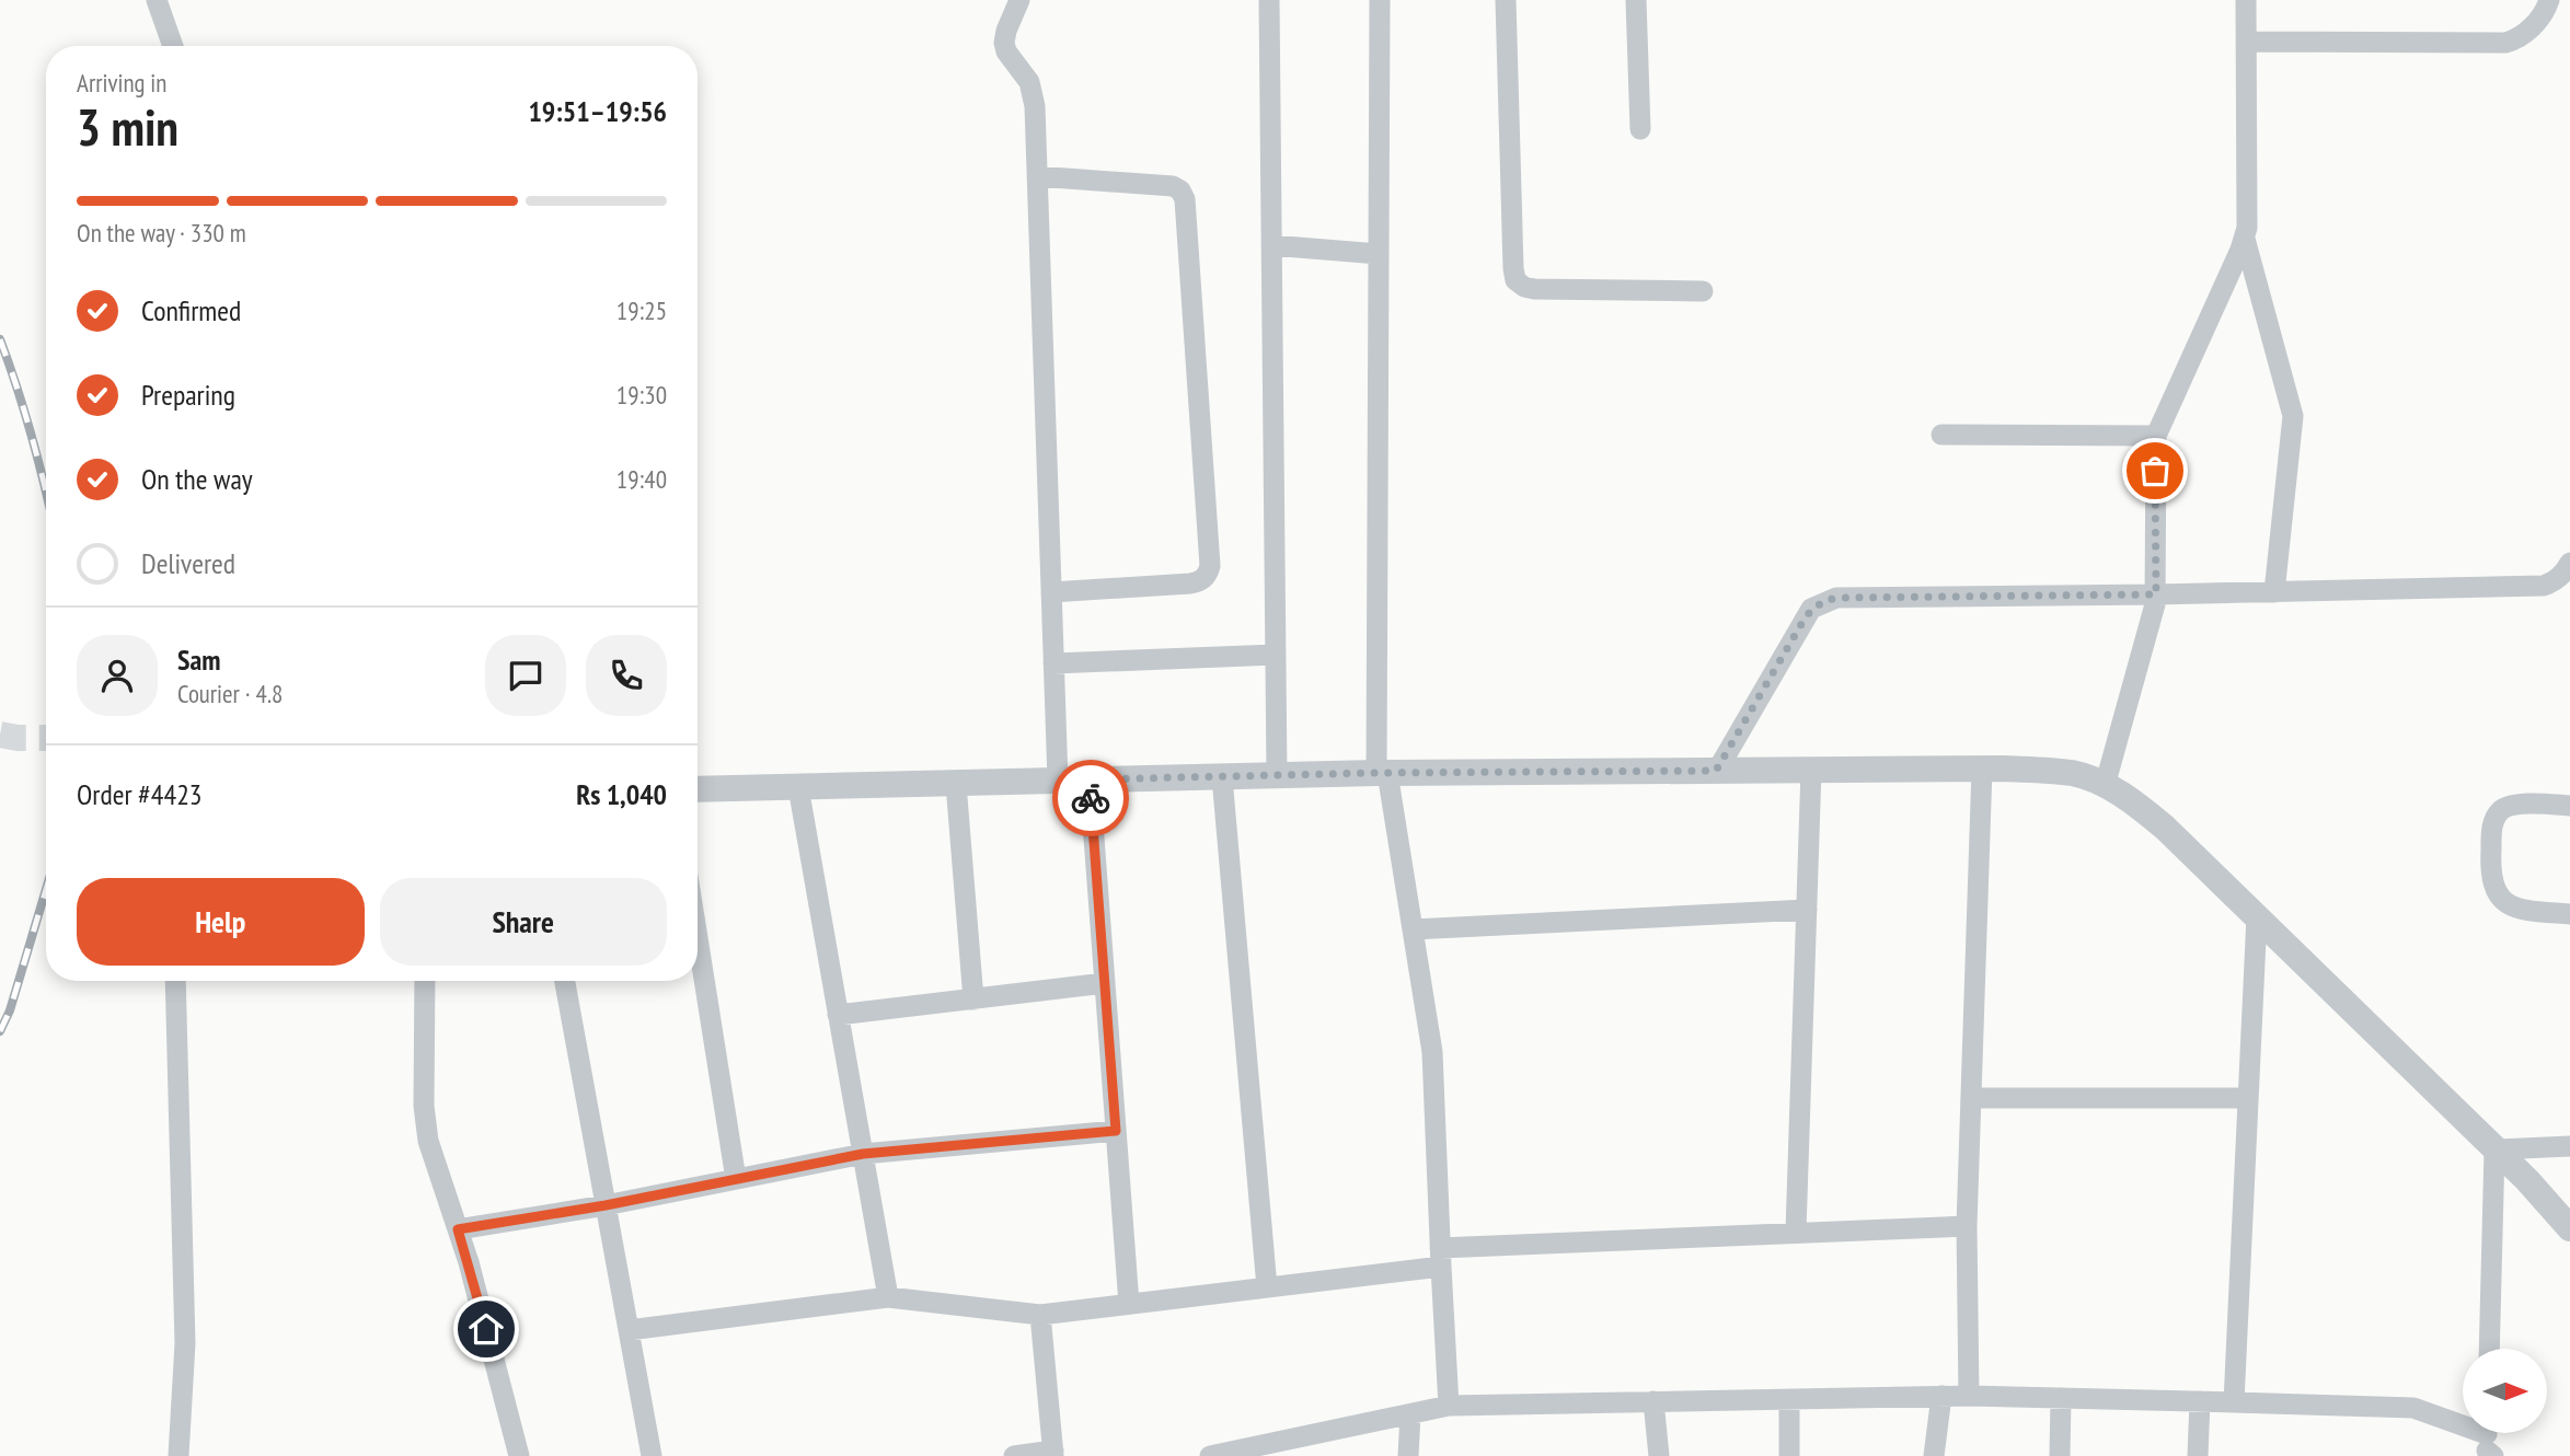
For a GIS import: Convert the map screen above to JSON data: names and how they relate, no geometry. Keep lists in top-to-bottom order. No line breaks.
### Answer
{"north":"right","page":{"heading":["3 min","Arriving in","19:51–19:56"],"panel":["Sam","Courier · 4.8","Order #4423","Rs 1,040"],"bar":"On the way · 330 m","list":[["Confirmed","19:25"],["Preparing","19:30"],["On the way","19:40"],"Delivered"],"buttons":["Help","Share"]}}
